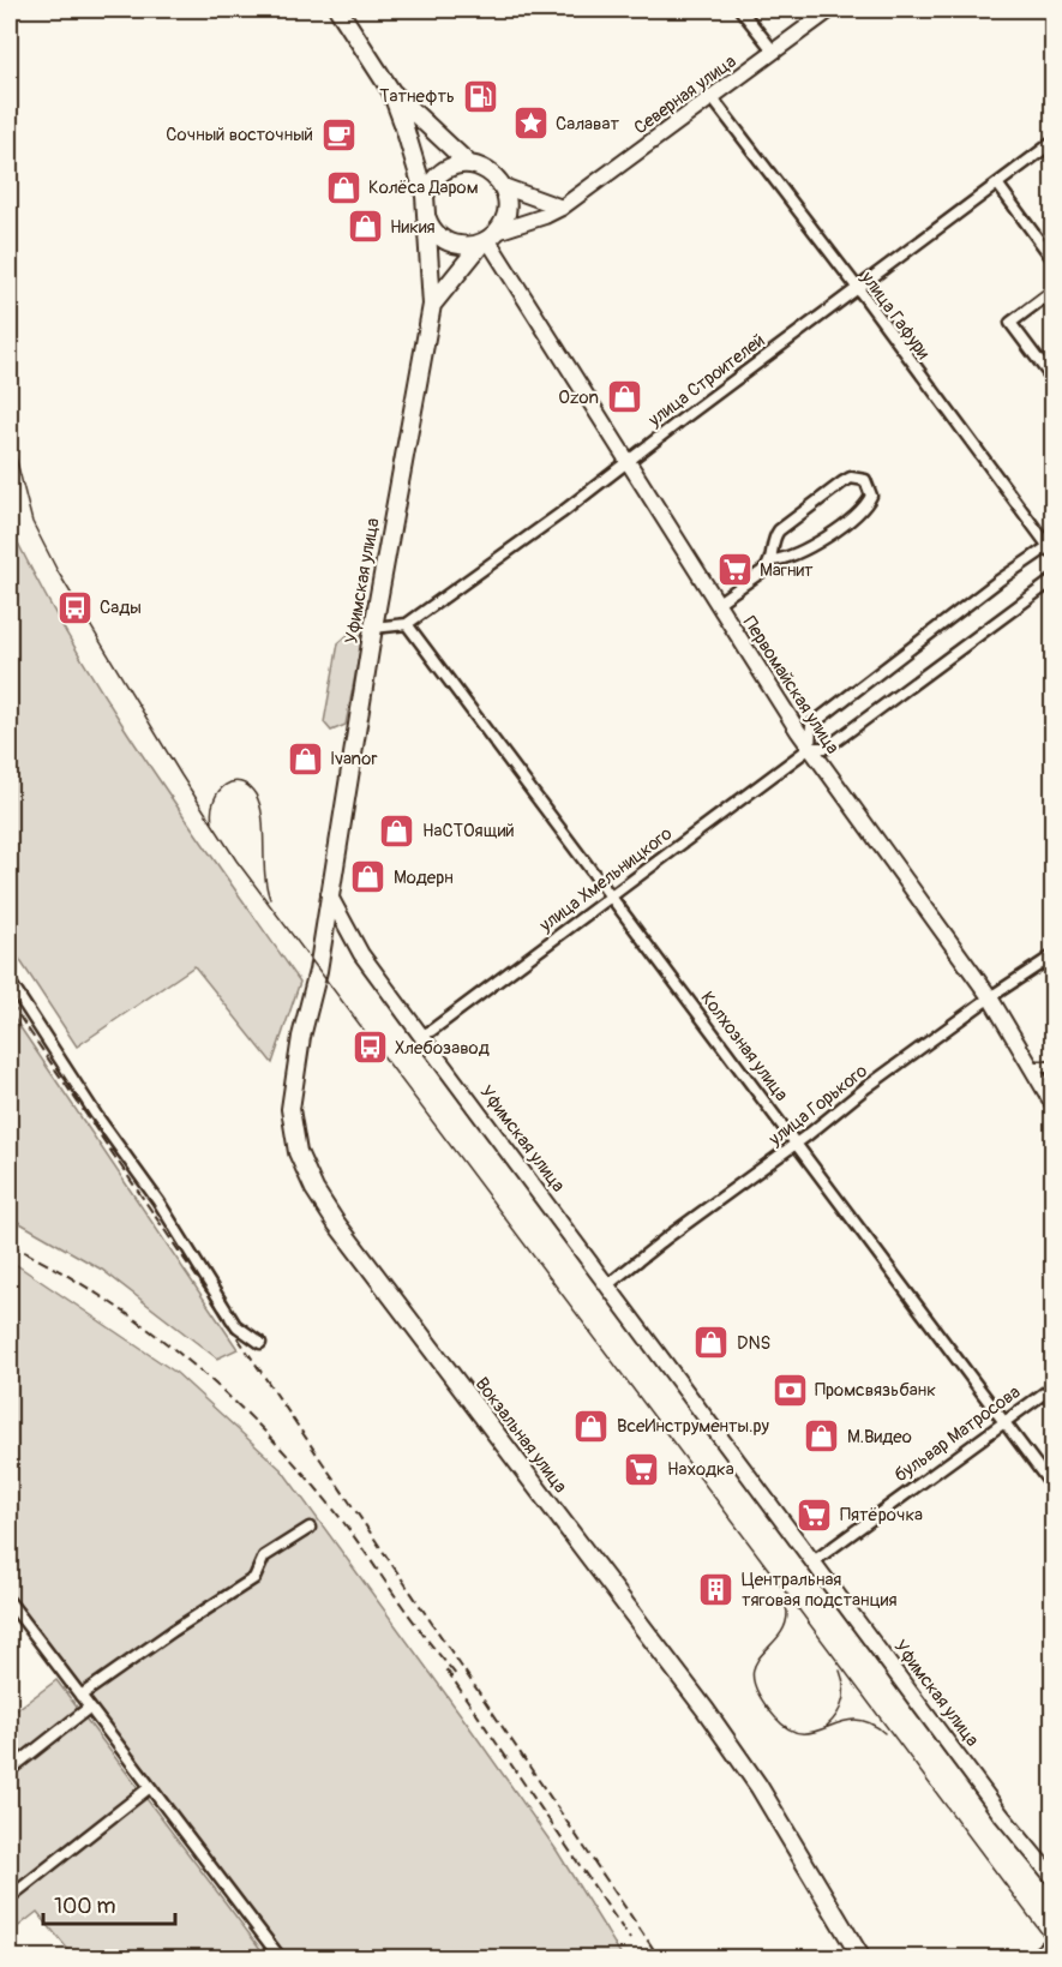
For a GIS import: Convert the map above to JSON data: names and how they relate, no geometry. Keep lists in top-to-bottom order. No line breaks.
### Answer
{"streets":{"main road":["Уфимская улица","Вокзальная улица"],"street":["Северная улица","улица Гафури","улица Строителей","Первомайская улица","улица Хмельницкого","Колхозная улица","улица Горького","бульвар Матросова"]},"crossings":[["Северная улица","улица Гафури"],["Северная улица","Первомайская улица"],["улица Гафури","улица Строителей"],["улица Строителей","Уфимская улица"],["улица Строителей","Первомайская улица"],["улица Строителей","Колхозная улица"],["Уфимская улица","улица Хмельницкого"],["Уфимская улица","улица Горького"],["Уфимская улица","бульвар Матросова"],["Уфимская улица","Вокзальная улица"],["Первомайская улица","улица Хмельницкого"],["Первомайская улица","улица Горького"],["улица Хмельницкого","Колхозная улица"],["Колхозная улица","улица Горького"],["Колхозная улица","бульвар Матросова"]],"places":{"fuel station":["Татнефть"],"place":["Салават"],"cafe":["Сочный восточный"],"shop":["Колёса Даром","Никия","Ozon","Ivanor","НаСТОящий","Модерн","DNS","ВсеИнструменты.ру","М.Видео"],"supermarket":["Магнит","Находка","Пятёрочка"],"bus stop":["Сады","Хлебозавод"],"bank":["Промсвязьбанк"],"building":["Центральная тяговая подстанция"]},"scale_bar":"100 m"}
